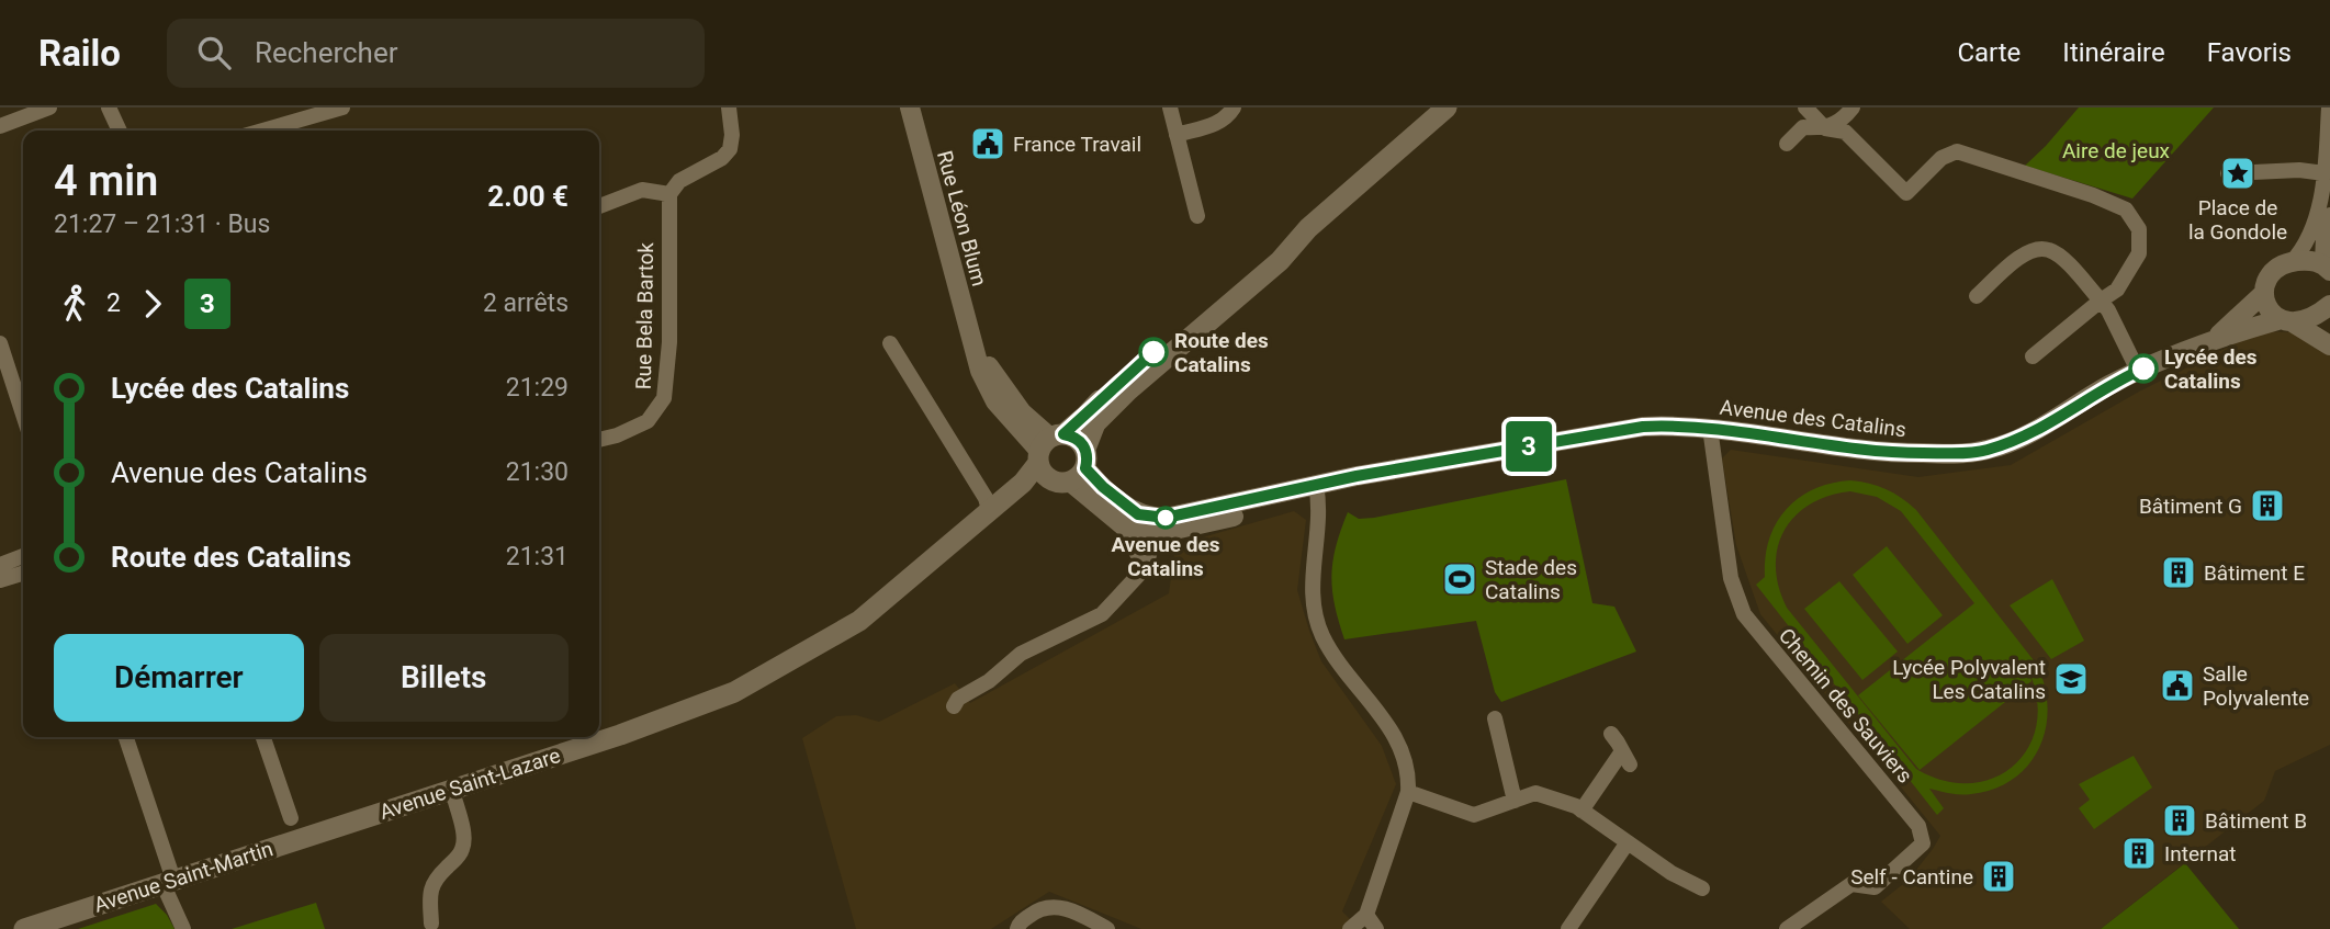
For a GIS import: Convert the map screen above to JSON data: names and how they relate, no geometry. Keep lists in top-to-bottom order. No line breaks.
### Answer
{"streets":{"main road":["Avenue Saint-Lazare","Avenue Saint-Martin"],"street":["Rue Léon Blum","Rue Bela Bartok","Avenue des Catalins","Chemin des Sauviers"]},"crossings":[["Rue Léon Blum","Avenue Saint-Lazare"],["Avenue des Catalins","Chemin des Sauviers"],["Avenue Saint-Lazare","Avenue Saint-Martin"]],"parks":["Aire de jeux"],"places":{"public building":["France Travail","Salle Polyvalente"],"place":["Place de la Gondole"],"other":["Route des Catalins","Lycée des Catalins","Avenue des Catalins"],"building":["Bâtiment G","Bâtiment E","Bâtiment B","Internat","Self - Cantine"],"sports":["Stade des Catalins"],"school or university":["Lycée Polyvalent Les Catalins"]},"lines":["bus line 3"],"page":{"header":"Railo","search":"Rechercher","nav":["Carte","Itinéraire","Favoris"],"on_map":"3","heading":["4 min","21:27 – 21:31 · Bus","2.00 €"],"legs":["2","3","2 arrêts"],"list":[{"name":"Lycée des Catalins","value":"21:29"},{"name":"Avenue des Catalins","value":"21:30"},{"name":"Route des Catalins","value":"21:31"}],"buttons":["Démarrer","Billets"]}}
